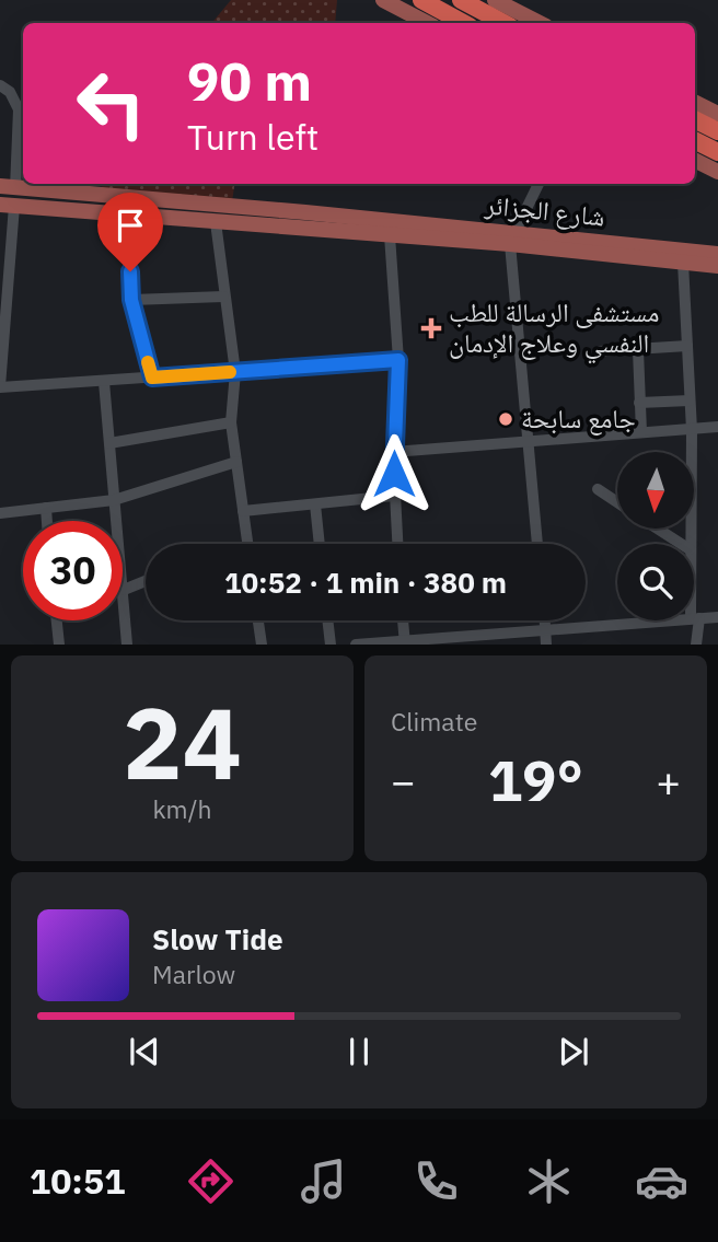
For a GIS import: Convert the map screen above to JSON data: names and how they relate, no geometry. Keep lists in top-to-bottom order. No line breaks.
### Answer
{"streets":{"main road":["شارع الجزائر"]},"places":{"health":["مستشفى الرسالة للطب النفسي وعلاج الإدمان"],"other":["جامع سابحة"]},"north":"bottom","page":{"turn":["90 m","Turn left"],"limit":"30","trip":"10:52 · 1 min · 380 m","tile":[["24","km/h"],"Climate"],"heat":["−","19°","+"],"song":["Slow Tide","Marlow"],"tabs":"10:51"}}
